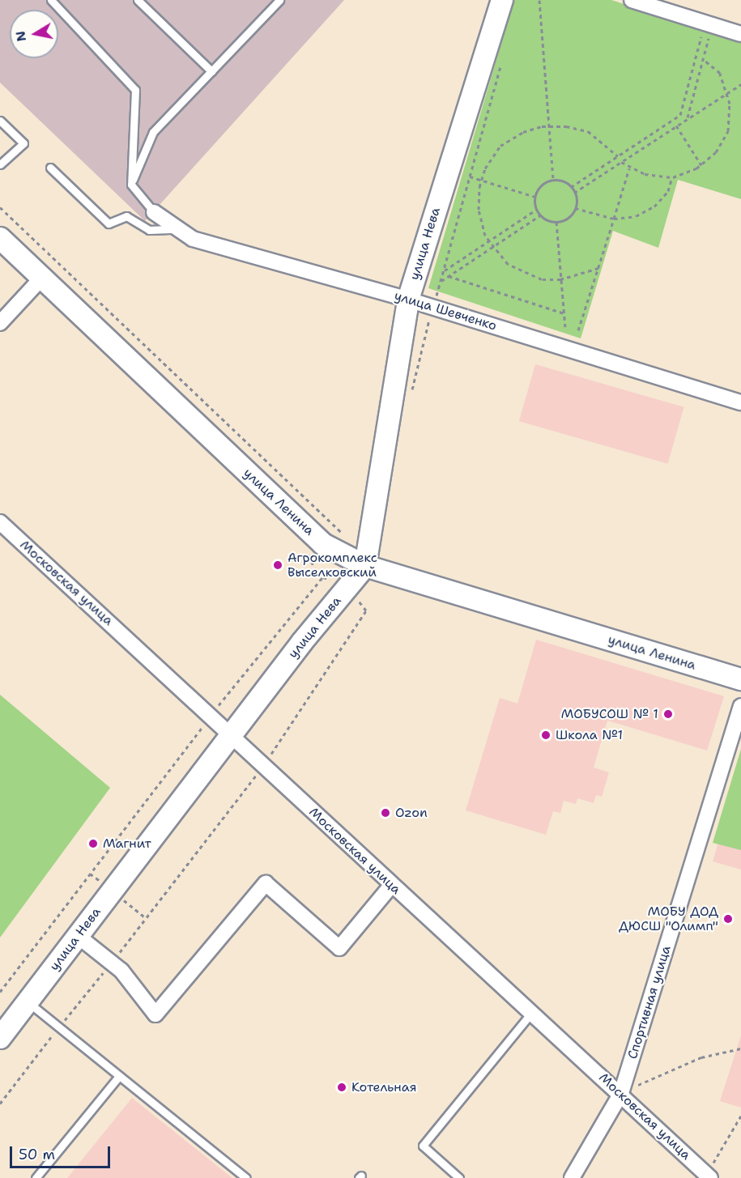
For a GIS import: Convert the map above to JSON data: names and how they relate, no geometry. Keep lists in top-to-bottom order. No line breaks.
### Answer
{"streets":{"main road":["улица Нева","улица Ленина"],"street":["улица Шевченко","Московская улица","Спортивная улица"]},"crossings":[["улица Нева","улица Шевченко"],["улица Нева","улица Ленина"],["улица Нева","Московская улица"],["Московская улица","Спортивная улица"]],"places":["Агрокомплекс Выселковский","МОБУСОШ № 1","Школа №1","Ozon","Магнит","МОБУ ДОД ДЮСШ \"Олимп\"","Котельная"],"scale_bar":"50 m","north":"left"}
